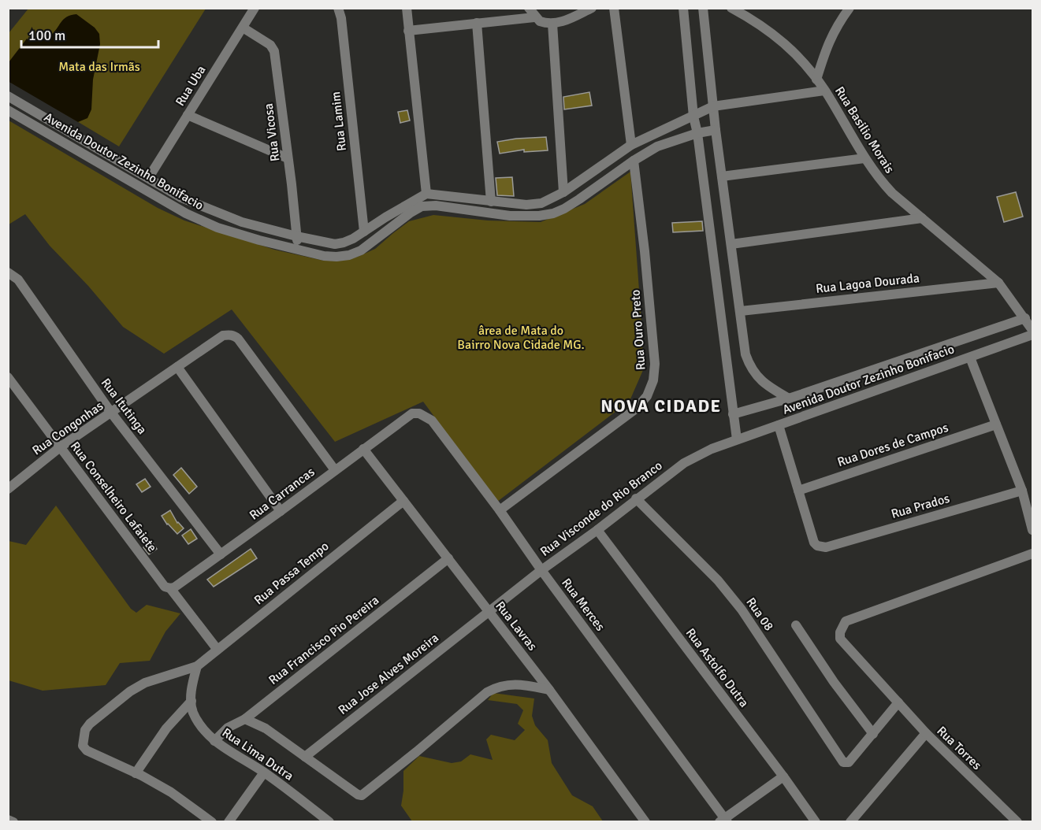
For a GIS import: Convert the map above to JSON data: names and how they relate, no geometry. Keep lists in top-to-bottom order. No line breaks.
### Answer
{"streets":{"street":["Rua Uba","Rua Lamim","Rua Basilio Morais","Rua Vicosa","Avenida Doutor Zezinho Bonifacio","Rua Lagoa Dourada","Rua Ouro Preto","Rua Itutinga","Rua Congonhas","Rua Dores de Campos","Rua Carrancas","Rua Conselheiro Lafaiete","Rua Prados","Rua Visconde do Rio Branco","Rua Passa Tempo","Rua Merces","Rua 08","Rua Lavras","Rua Francisco Pio Pereira","Rua Astolfo Dutra","Rua Jose Alves Moreira","Rua Torres","Rua Lima Dutra"]},"crossings":[["Rua Uba","Rua Vicosa"],["Rua Uba","Avenida Doutor Zezinho Bonifacio"],["Rua Lamim","Avenida Doutor Zezinho Bonifacio"],["Rua Basilio Morais","Avenida Doutor Zezinho Bonifacio"],["Rua Basilio Morais","Rua Lagoa Dourada"],["Rua Vicosa","Avenida Doutor Zezinho Bonifacio"],["Avenida Doutor Zezinho Bonifacio","Rua Lagoa Dourada"],["Avenida Doutor Zezinho Bonifacio","Rua Ouro Preto"],["Avenida Doutor Zezinho Bonifacio","Rua Visconde do Rio Branco"],["Rua Ouro Preto","Rua Merces"],["Rua Itutinga","Rua Congonhas"],["Rua Itutinga","Rua Carrancas"],["Rua Congonhas","Rua Carrancas"],["Rua Congonhas","Rua Conselheiro Lafaiete"],["Rua Dores de Campos","Rua Prados"],["Rua Carrancas","Rua Conselheiro Lafaiete"],["Rua Carrancas","Rua Merces"],["Rua Carrancas","Rua Lavras"],["Rua Conselheiro Lafaiete","Rua Passa Tempo"],["Rua Visconde do Rio Branco","Rua Merces"],["Rua Visconde do Rio Branco","Rua 08"],["Rua Visconde do Rio Branco","Rua Lavras"],["Rua Visconde do Rio Branco","Rua Astolfo Dutra"],["Rua Visconde do Rio Branco","Rua Jose Alves Moreira"],["Rua Passa Tempo","Rua Lavras"],["Rua Passa Tempo","Rua Lima Dutra"],["Rua Lavras","Rua Francisco Pio Pereira"],["Rua Lavras","Rua Jose Alves Moreira"],["Rua Francisco Pio Pereira","Rua Lima Dutra"]],"districts":["NOVA CIDADE"],"parks":["Mata das Irmãs","ârea de Mata do Bairro Nova Cidade MG."],"scale_bar":"100 m"}
